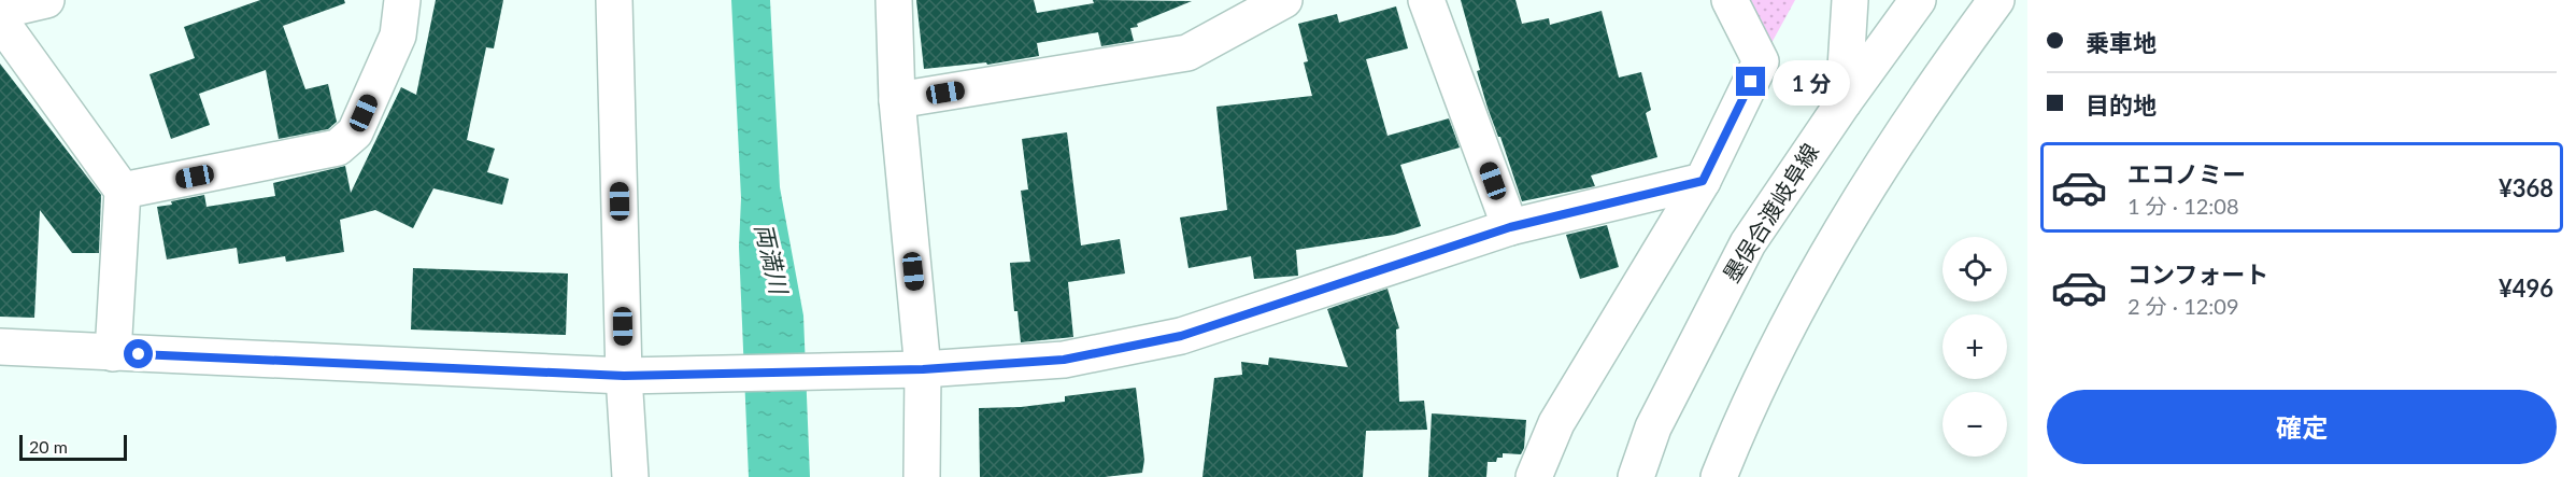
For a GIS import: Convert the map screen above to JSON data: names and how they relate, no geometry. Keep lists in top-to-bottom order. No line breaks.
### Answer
{"streets":{"street":["墨俣合渡岐阜線"]},"water":["両満川"],"scale_bar":"20 m","page":{"banner":["乗車地","目的地"],"bubble":"1 分","list":[{"name":"エコノミー","note":"1 分 · 12:08","value":"¥368"},{"name":"コンフォート","note":"2 分 · 12:09","value":"¥496"}],"map_buttons":["+","−"],"buttons":"確定","scale":"20 m"}}
